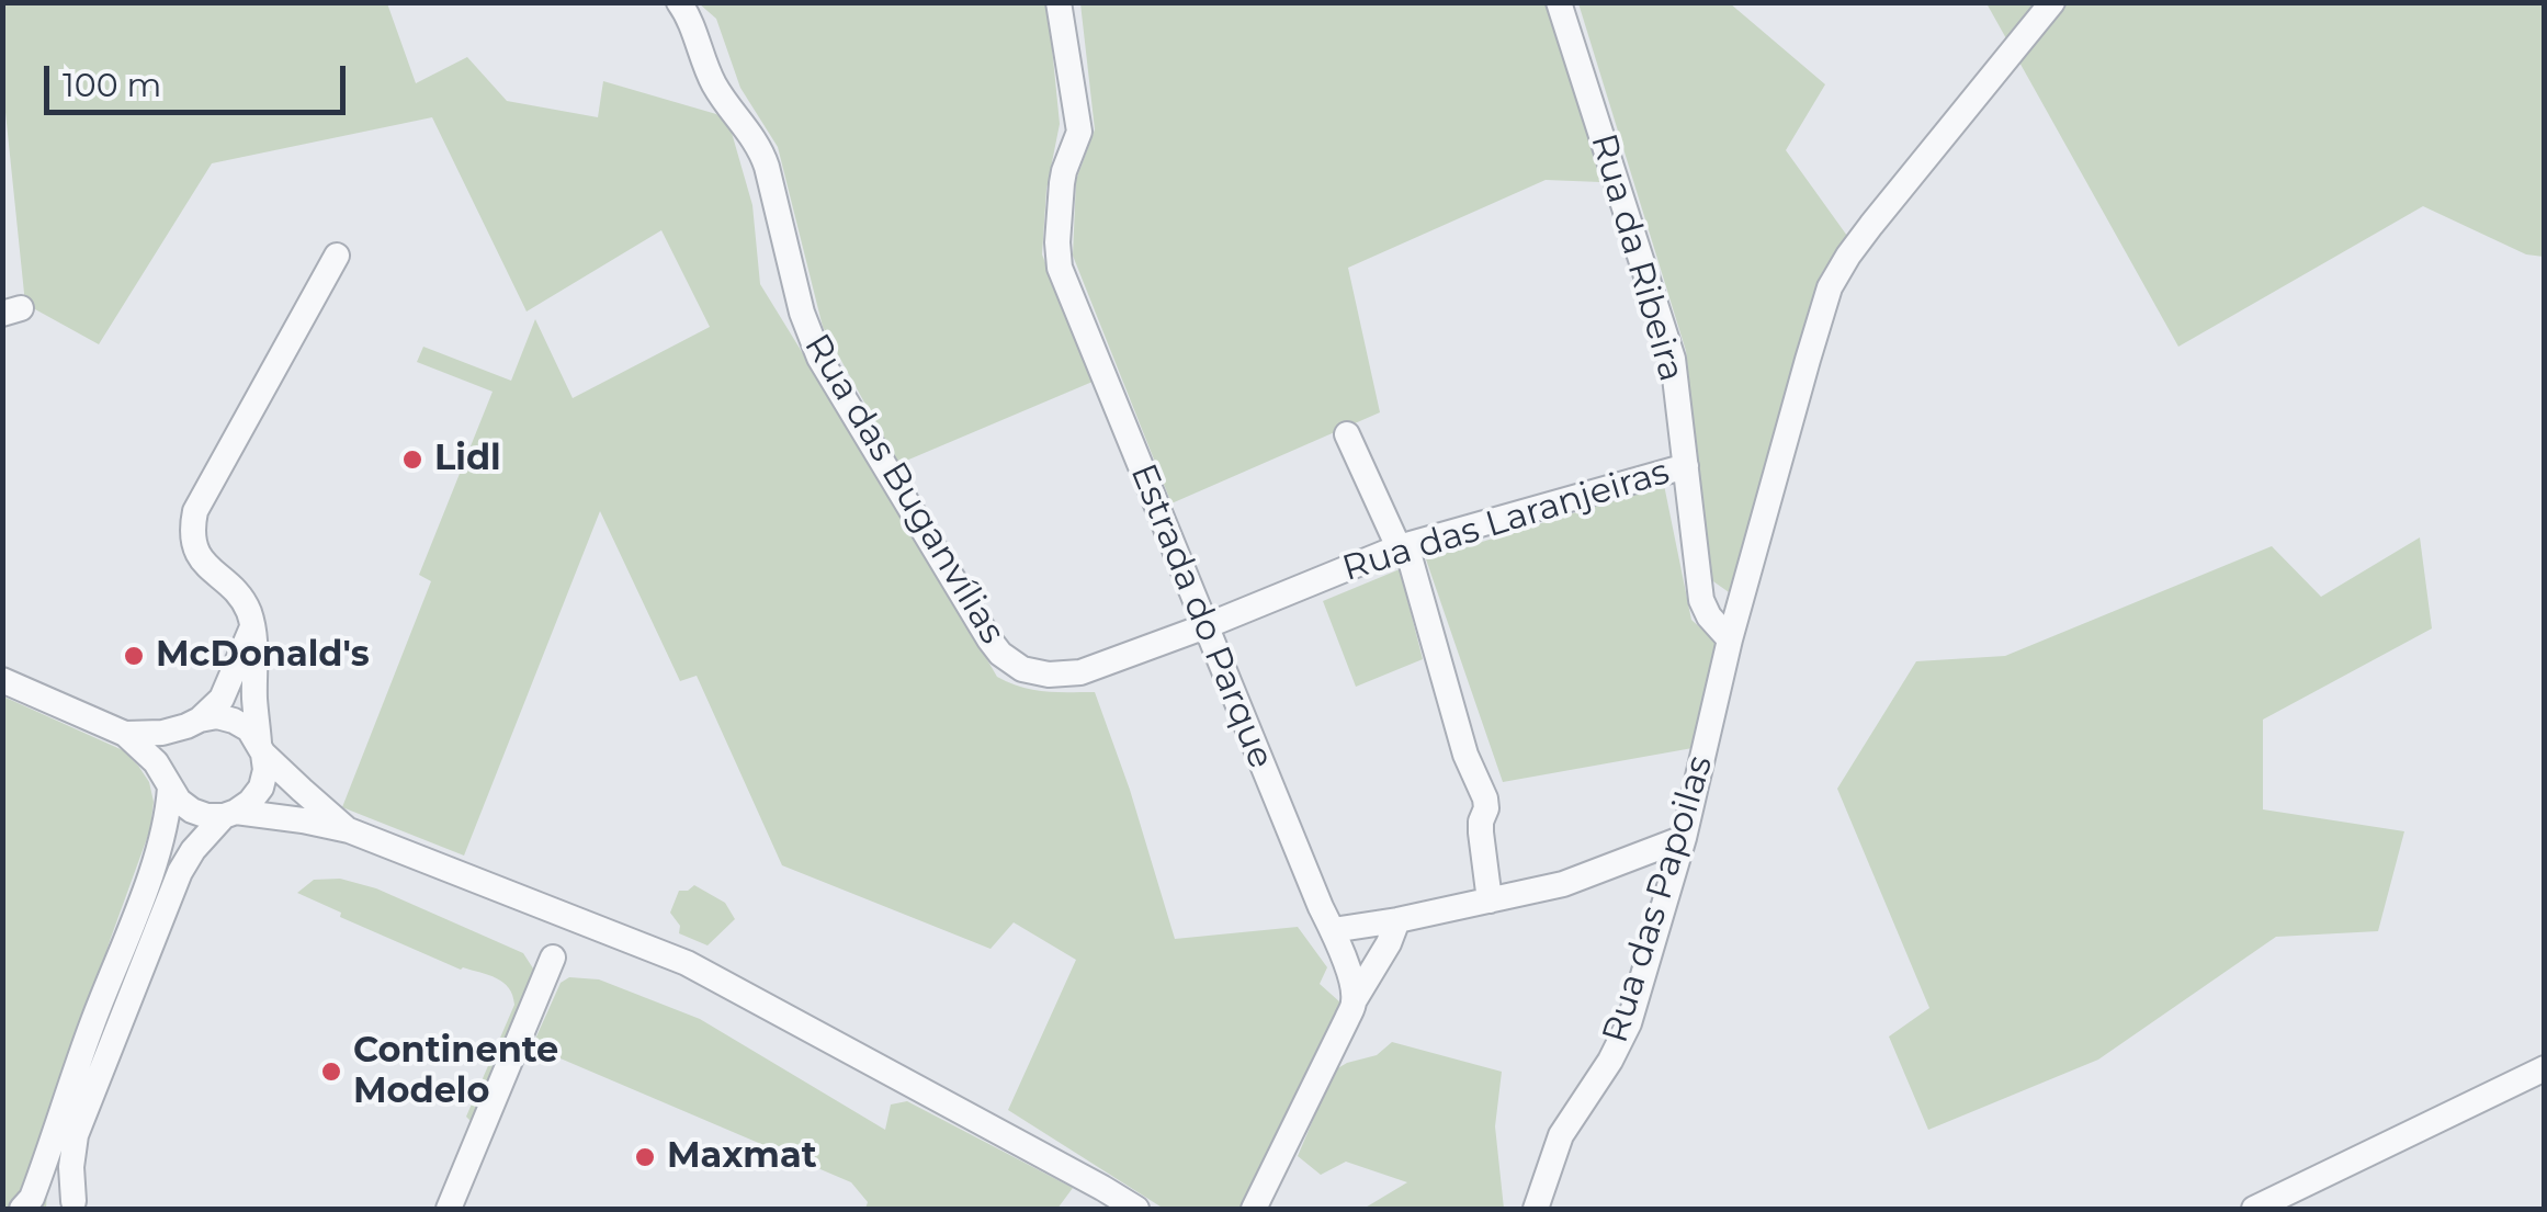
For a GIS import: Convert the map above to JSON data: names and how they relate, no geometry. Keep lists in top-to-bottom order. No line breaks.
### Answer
{"streets":{"street":["Rua da Ribeira","Rua das Buganvílias","Rua das Laranjeiras","Estrada do Parque","Rua das Papoilas"]},"crossings":[["Rua da Ribeira","Rua das Laranjeiras"],["Rua da Ribeira","Rua das Papoilas"],["Rua das Buganvílias","Rua das Laranjeiras"],["Rua das Buganvílias","Estrada do Parque"],["Rua das Laranjeiras","Estrada do Parque"]],"places":["Lidl","McDonald's","Continente Modelo","Maxmat"],"scale_bar":"100 m"}
